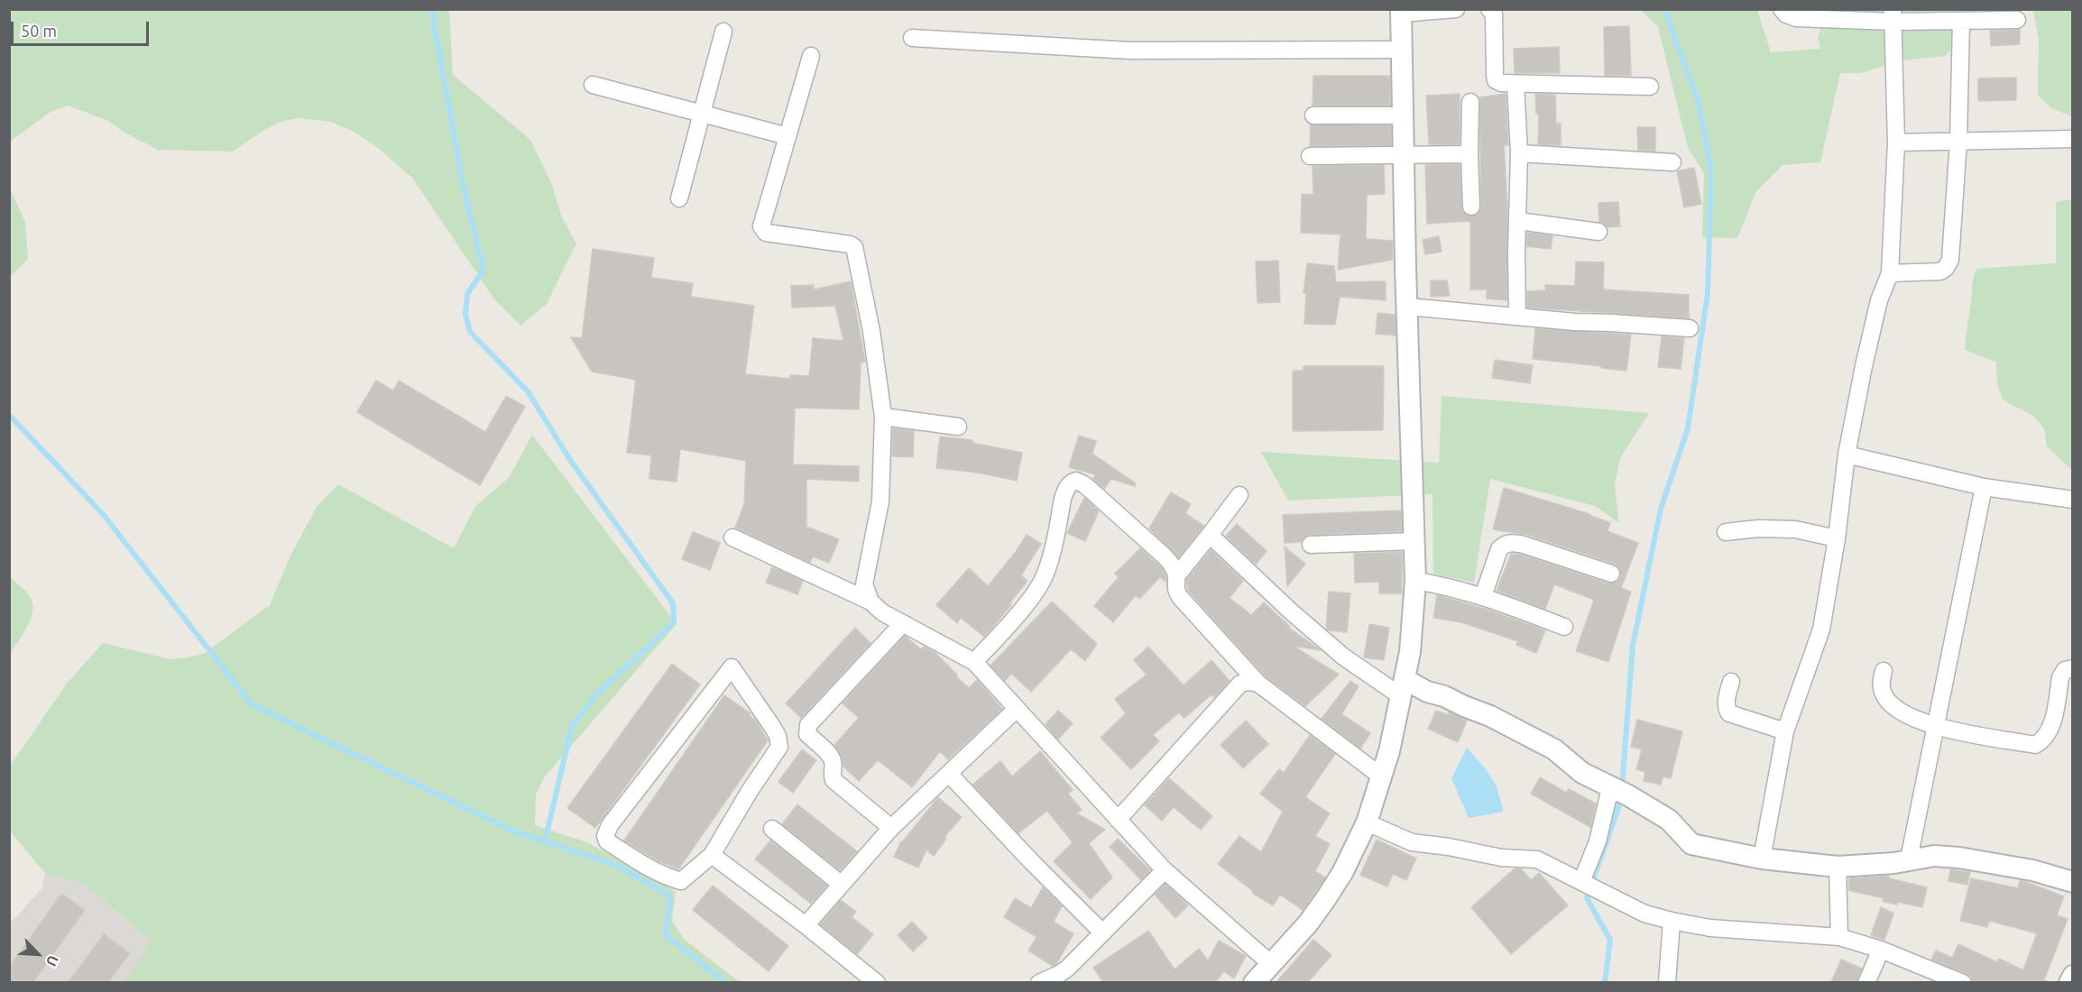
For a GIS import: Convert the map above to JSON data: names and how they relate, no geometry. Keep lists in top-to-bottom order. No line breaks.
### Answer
{"scale_bar":"50 m","north":"bottom right"}
